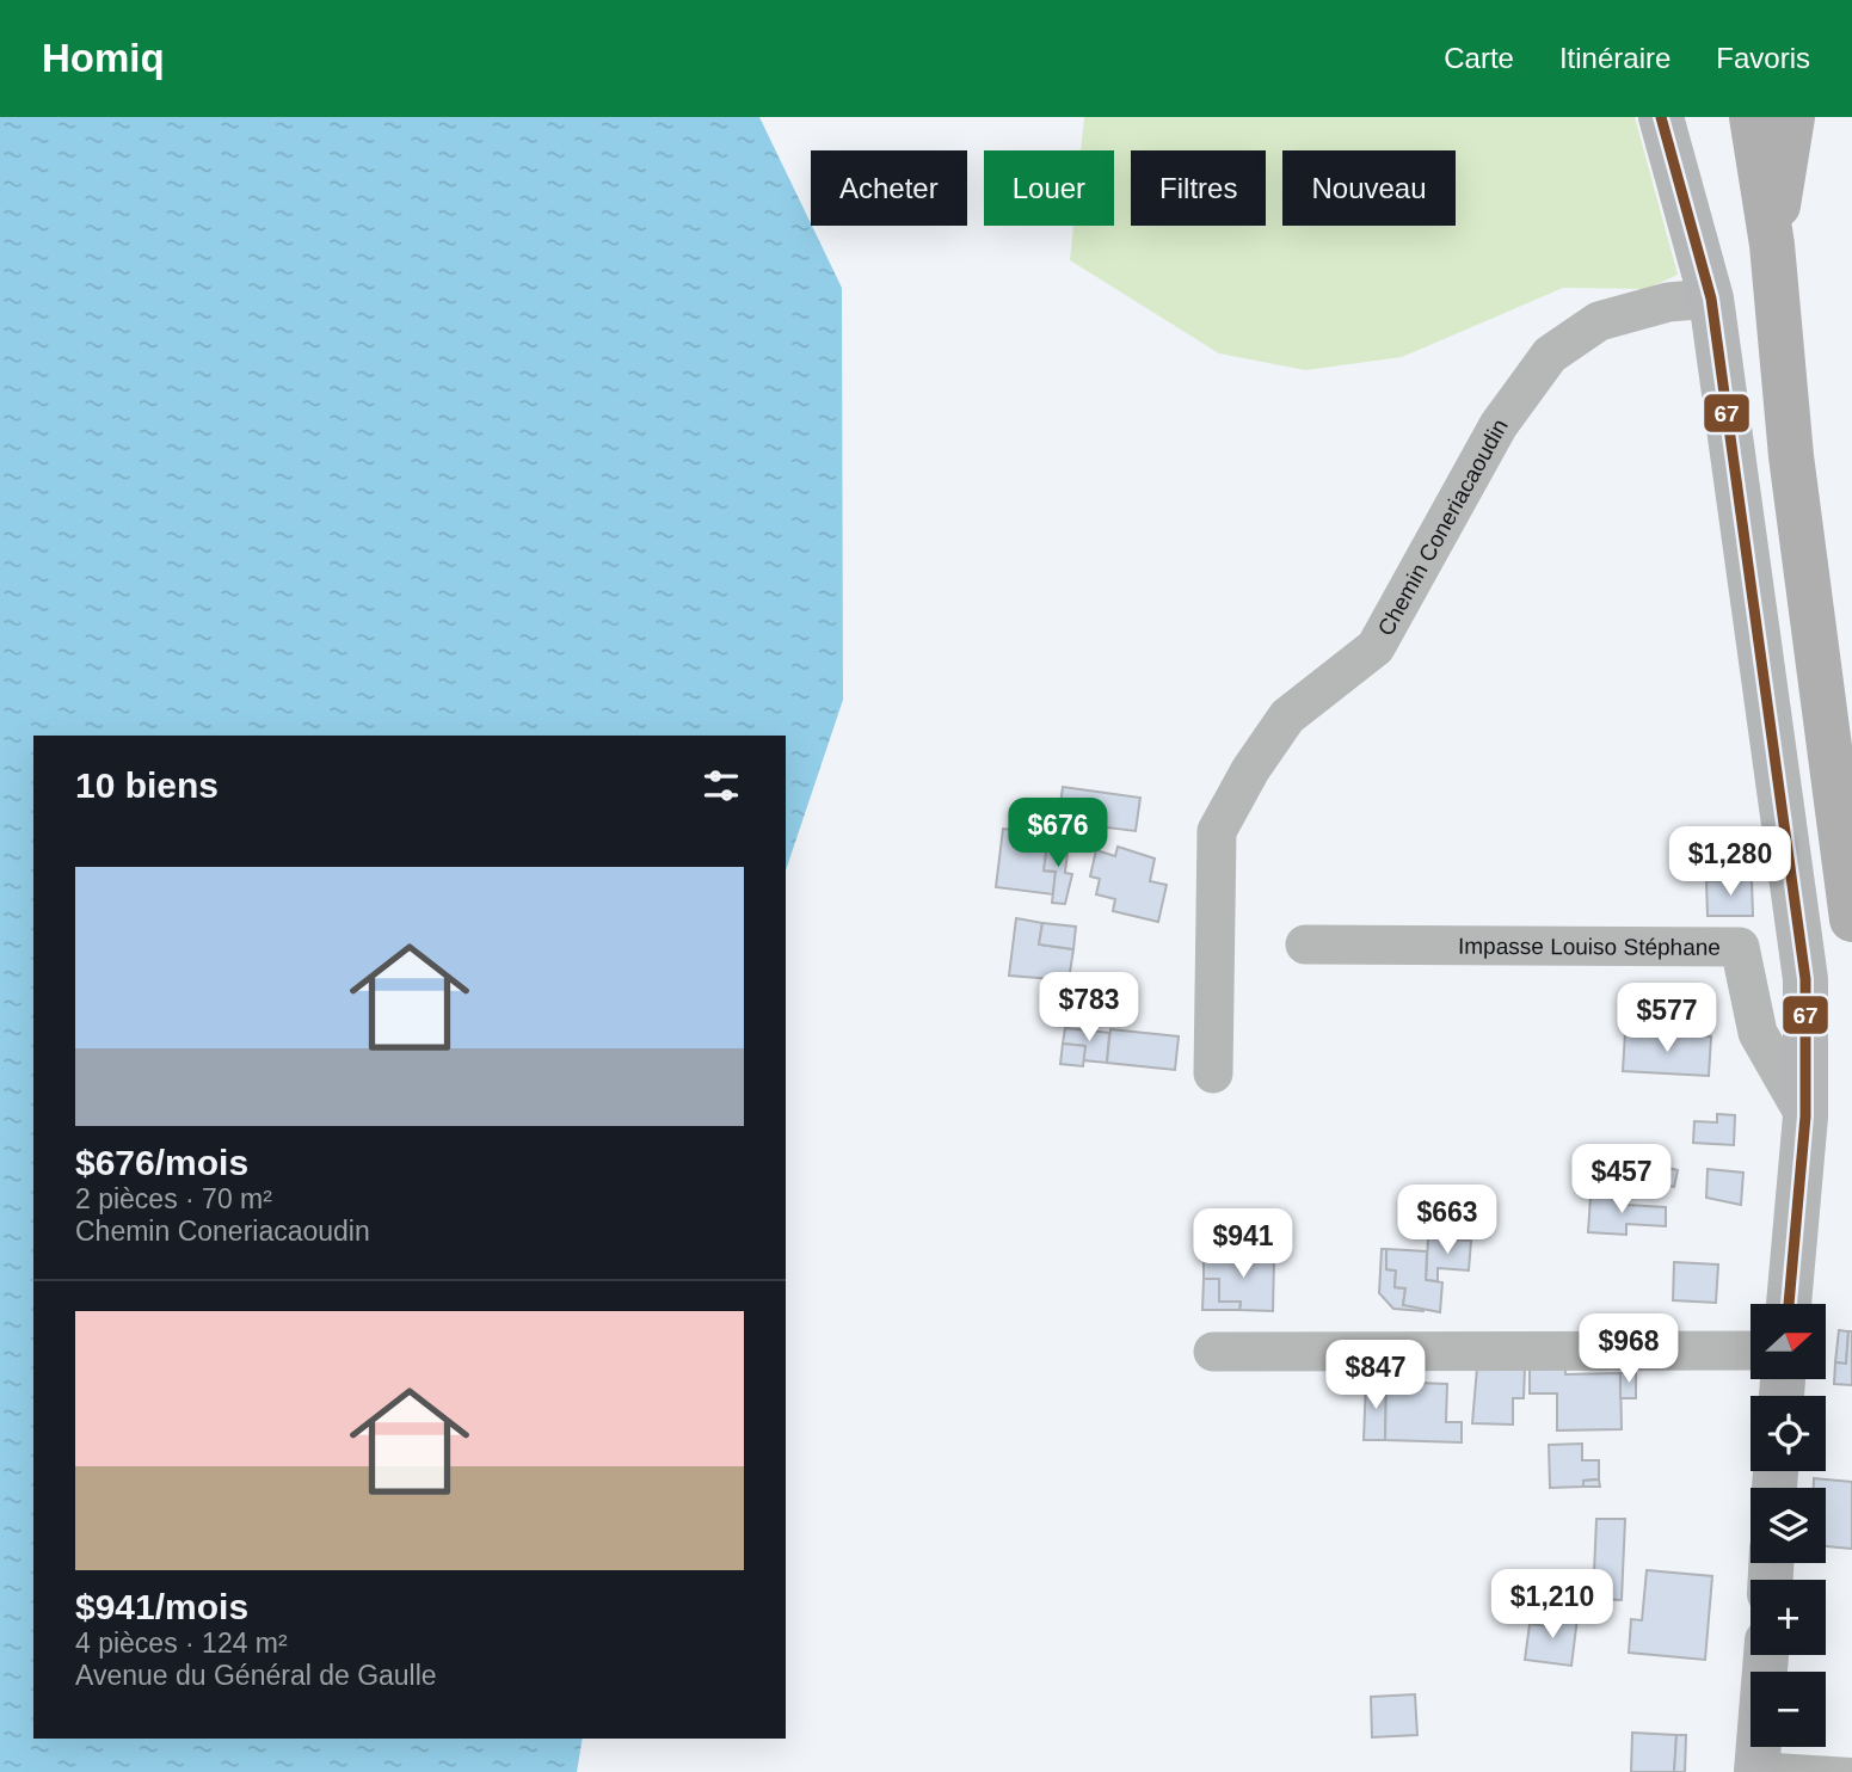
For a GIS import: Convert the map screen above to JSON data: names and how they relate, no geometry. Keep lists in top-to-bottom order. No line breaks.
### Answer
{"streets":{"street":["Chemin Coneriacaoudin","Impasse Louiso Stéphane"]},"lines":["transit line 67"],"north":"right","page":{"header":"Homiq","nav":["Carte","Itinéraire","Favoris"],"chip":["Acheter","Louer","Filtres","Nouveau"],"heading":"10 biens","price":["$676","$1,280","$783","$577","$457","$663","$941","$968","$847","$1,210"],"list":[{"name":"$676/mois","note":"2 pièces · 70 m² · Chemin Coneriacaoudin"},{"name":"$941/mois","note":"4 pièces · 124 m² · Avenue du Général de Gaulle"}],"map_buttons":["+","−"]}}
